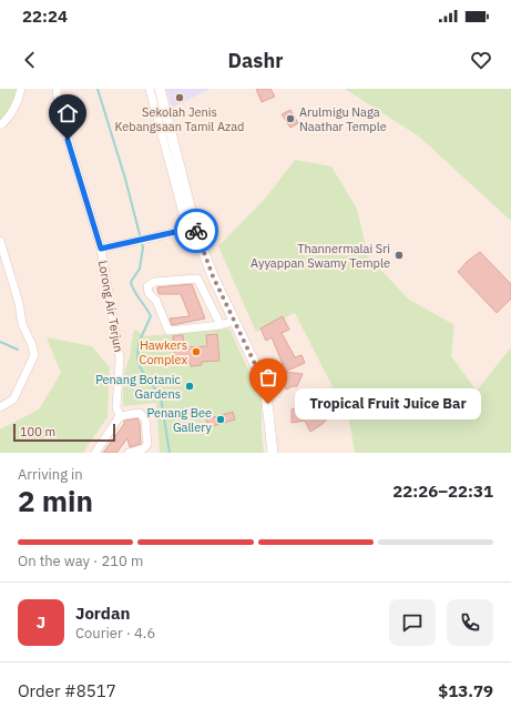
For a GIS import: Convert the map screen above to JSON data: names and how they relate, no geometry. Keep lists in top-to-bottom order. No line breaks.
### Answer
{"streets":{"street":["Lorong Air Terjun"]},"places":["Sekolah Jenis Kebangsaan Tamil Azad","Arulmigu Naga Naathar Temple","Thannermalai Sri Ayyappan Swamy Temple","Hawkers Complex","Penang Botanic Gardens","Tropical Fruit Juice Bar","Penang Bee Gallery"],"scale_bar":"100 m","page":{"status":"22:24","header":"Dashr","bubble":"Tropical Fruit Juice Bar","scale":"100 m","heading":["2 min","Arriving in","22:26–22:31"],"panel":["Jordan","Courier · 4.6","Order #8517","$13.79"],"bar":"On the way · 210 m","round":"J"}}
